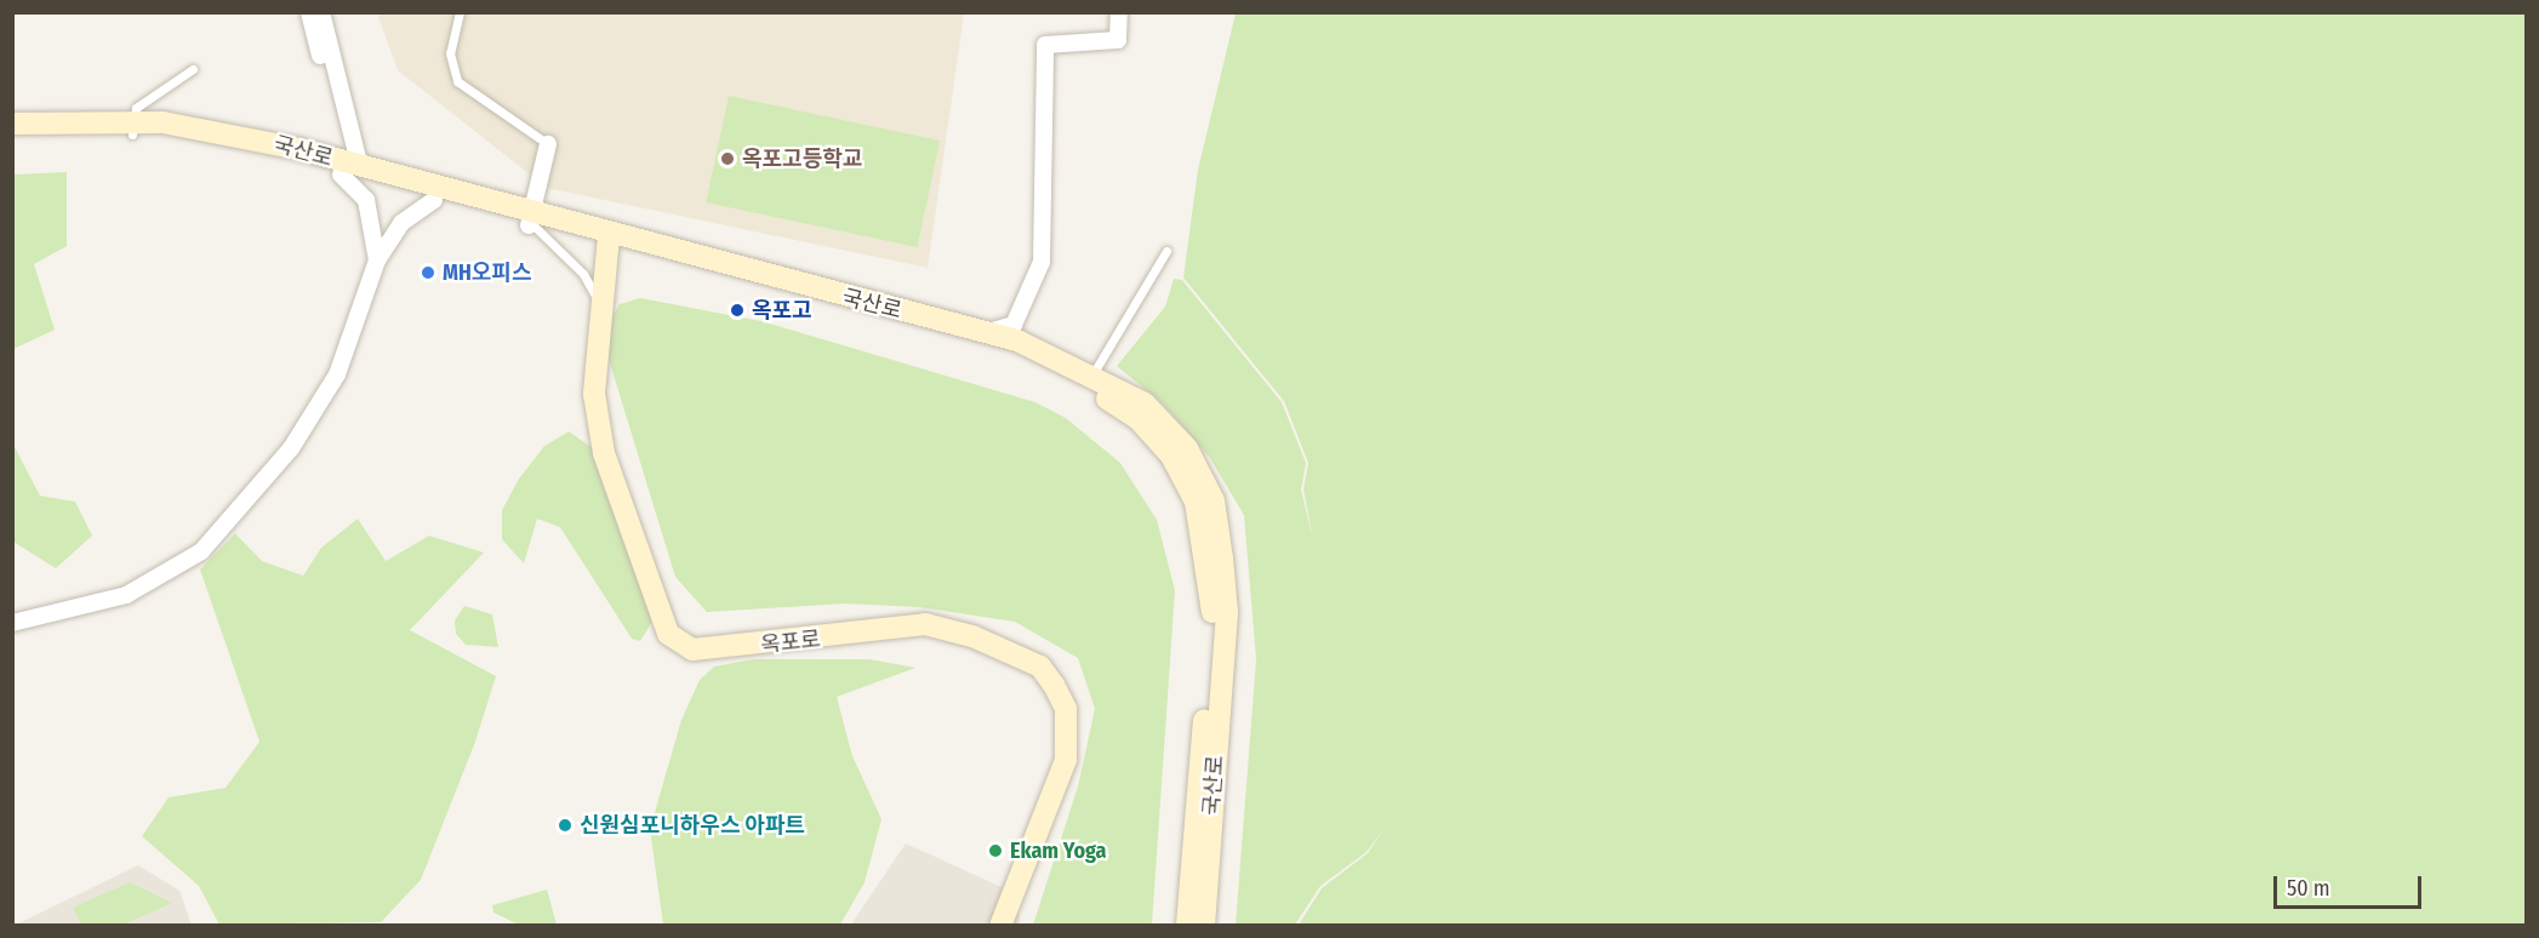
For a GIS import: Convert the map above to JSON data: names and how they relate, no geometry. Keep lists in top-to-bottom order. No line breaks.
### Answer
{"streets":{"street":["국산로","옥포로"]},"crossings":[["국산로","옥포로"]],"places":["옥포고등학교","MH오피스","옥포고","신원심포니하우스 아파트","Ekam Yoga"],"scale_bar":"50 m"}
